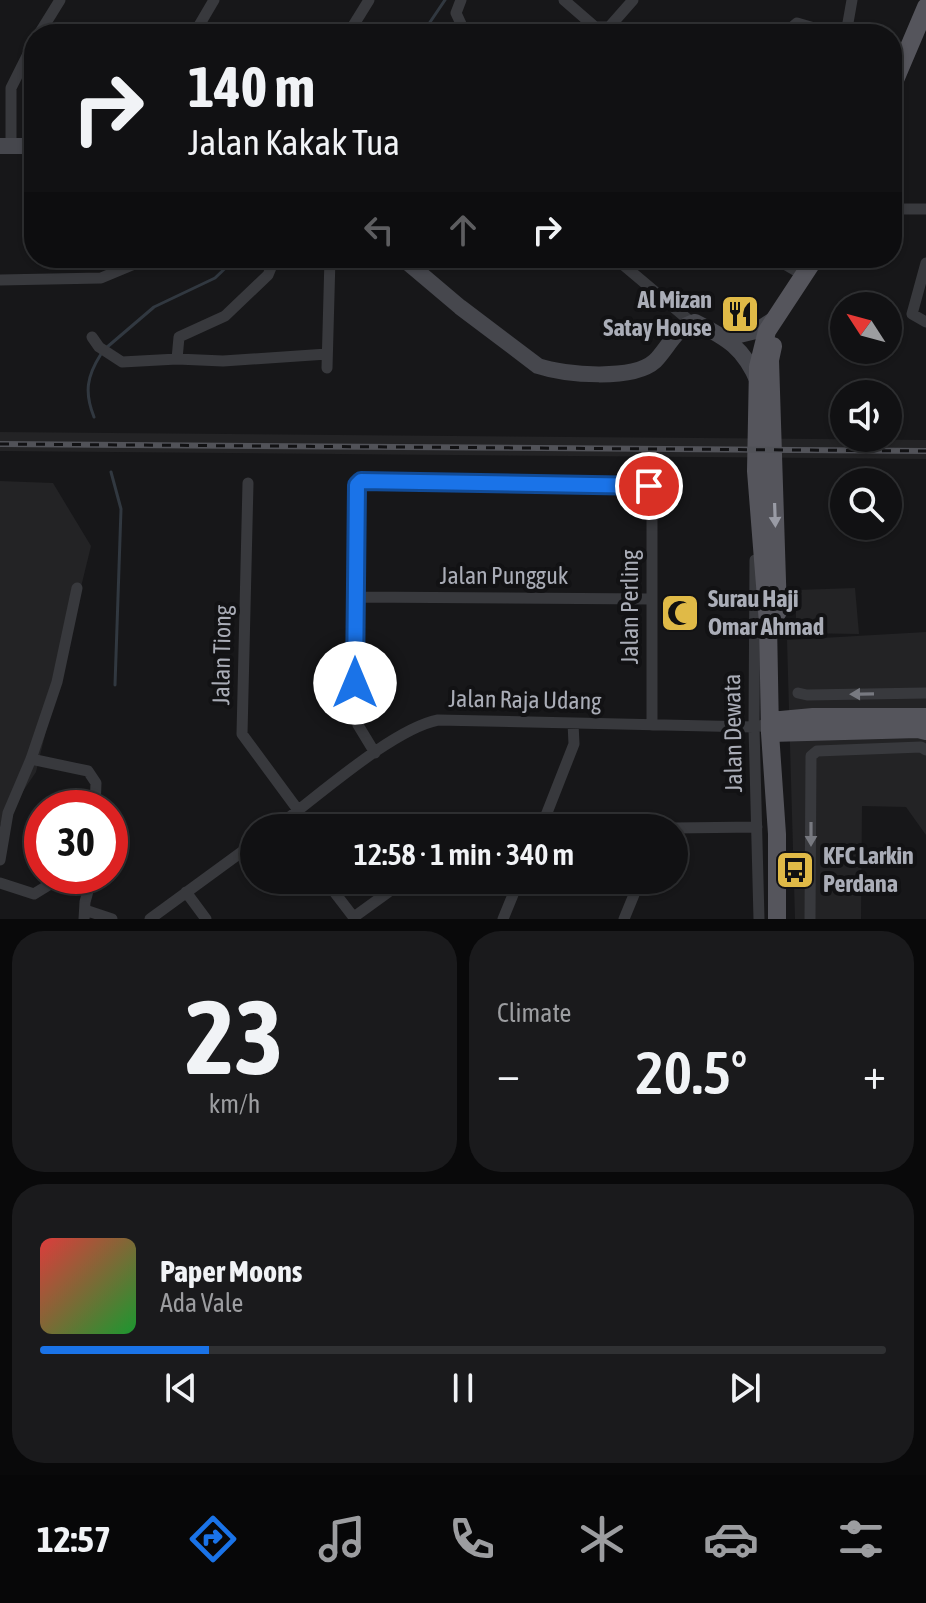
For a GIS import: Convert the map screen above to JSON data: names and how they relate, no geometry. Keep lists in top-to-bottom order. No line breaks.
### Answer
{"streets":{"street":["Jalan Pungguk","Jalan Perling","Jalan Tiong","Jalan Raja Udang","Jalan Dewata"]},"crossings":[["Jalan Pungguk","Jalan Perling"],["Jalan Perling","Jalan Raja Udang"],["Jalan Tiong","Jalan Raja Udang"],["Jalan Raja Udang","Jalan Dewata"]],"places":{"restaurant":["Al Mizan Satay House"],"mosque":["Surau Haji Omar Ahmad"],"bus stop":["KFC Larkin Perdana"]},"north":"top left","page":{"turn":["140 m","Jalan Kakak Tua"],"limit":"30","trip":"12:58 · 1 min · 340 m","tile":[["23","km/h"],"Climate"],"heat":["−","20.5°","+"],"song":["Paper Moons","Ada Vale"],"tabs":"12:57"}}
